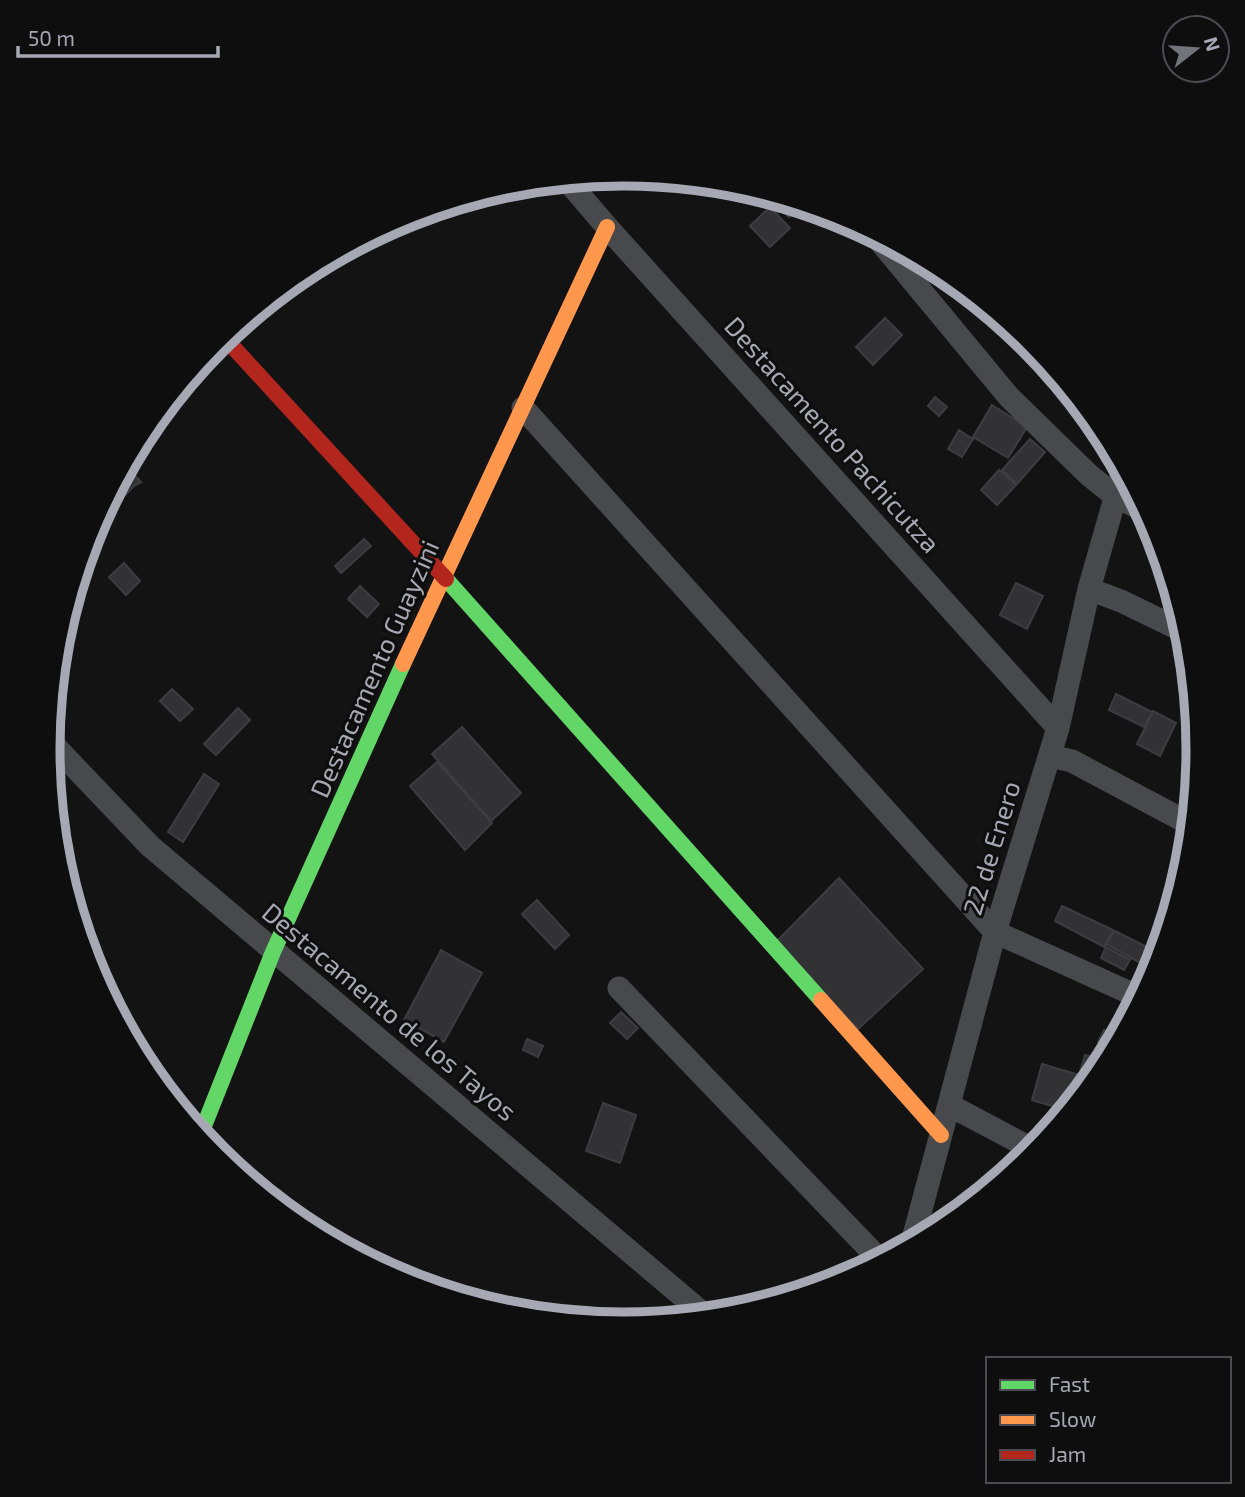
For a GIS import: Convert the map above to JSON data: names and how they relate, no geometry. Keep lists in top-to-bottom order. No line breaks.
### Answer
{"streets":{"street":["Destacamento Pachicutza","Destacamento Guayzini","22 de Enero","Destacamento de los Tayos"]},"crossings":[["Destacamento Pachicutza","Destacamento Guayzini"],["Destacamento Pachicutza","22 de Enero"],["Destacamento Guayzini","Destacamento de los Tayos"]],"legend":["Fast","Slow","Jam"],"scale_bar":"50 m","north":"right"}
